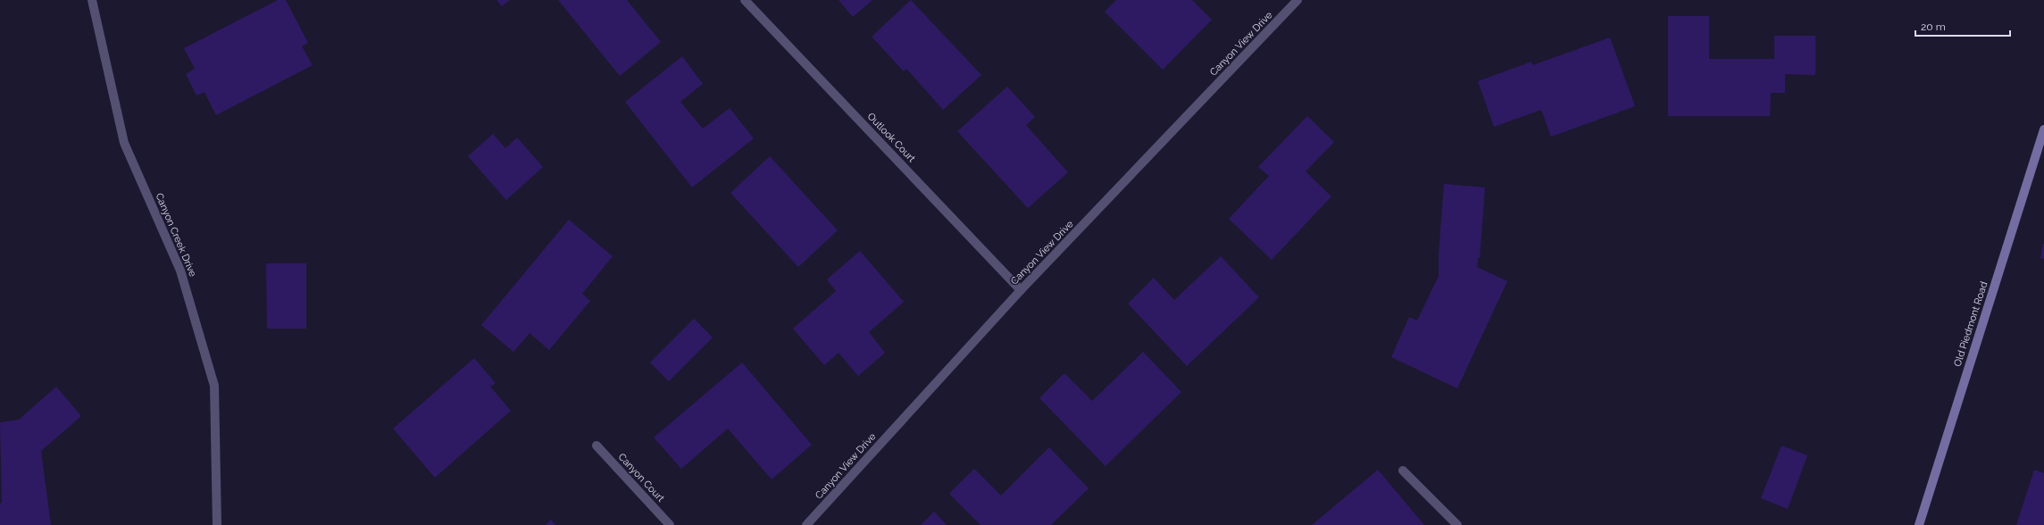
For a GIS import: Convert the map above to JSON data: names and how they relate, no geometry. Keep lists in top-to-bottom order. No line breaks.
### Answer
{"streets":{"street":["Canyon View Drive","Outlook Court","Canyon Creek Drive","Old Piedmont Road","Canyon Court"]},"crossings":[["Canyon View Drive","Outlook Court"]],"scale_bar":"20 m"}
